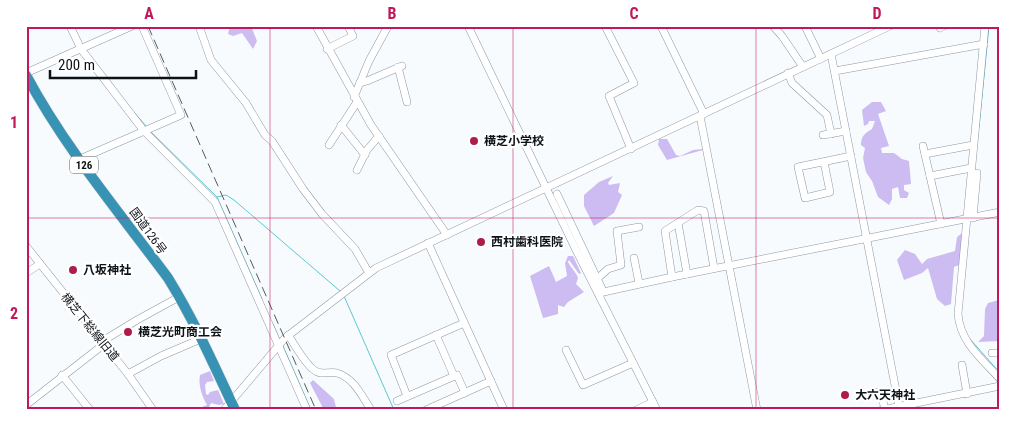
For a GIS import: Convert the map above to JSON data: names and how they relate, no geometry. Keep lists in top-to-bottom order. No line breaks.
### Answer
{"streets":{"highway":["126","国道126号"],"street":["横芝下総線旧道"]},"places":["横芝小学校","西村歯科医院","八坂神社","横芝光町商工会","大六天神社"],"scale_bar":"200 m","grid":{"columns":["A","B","C","D"],"rows":["1","2"]}}
